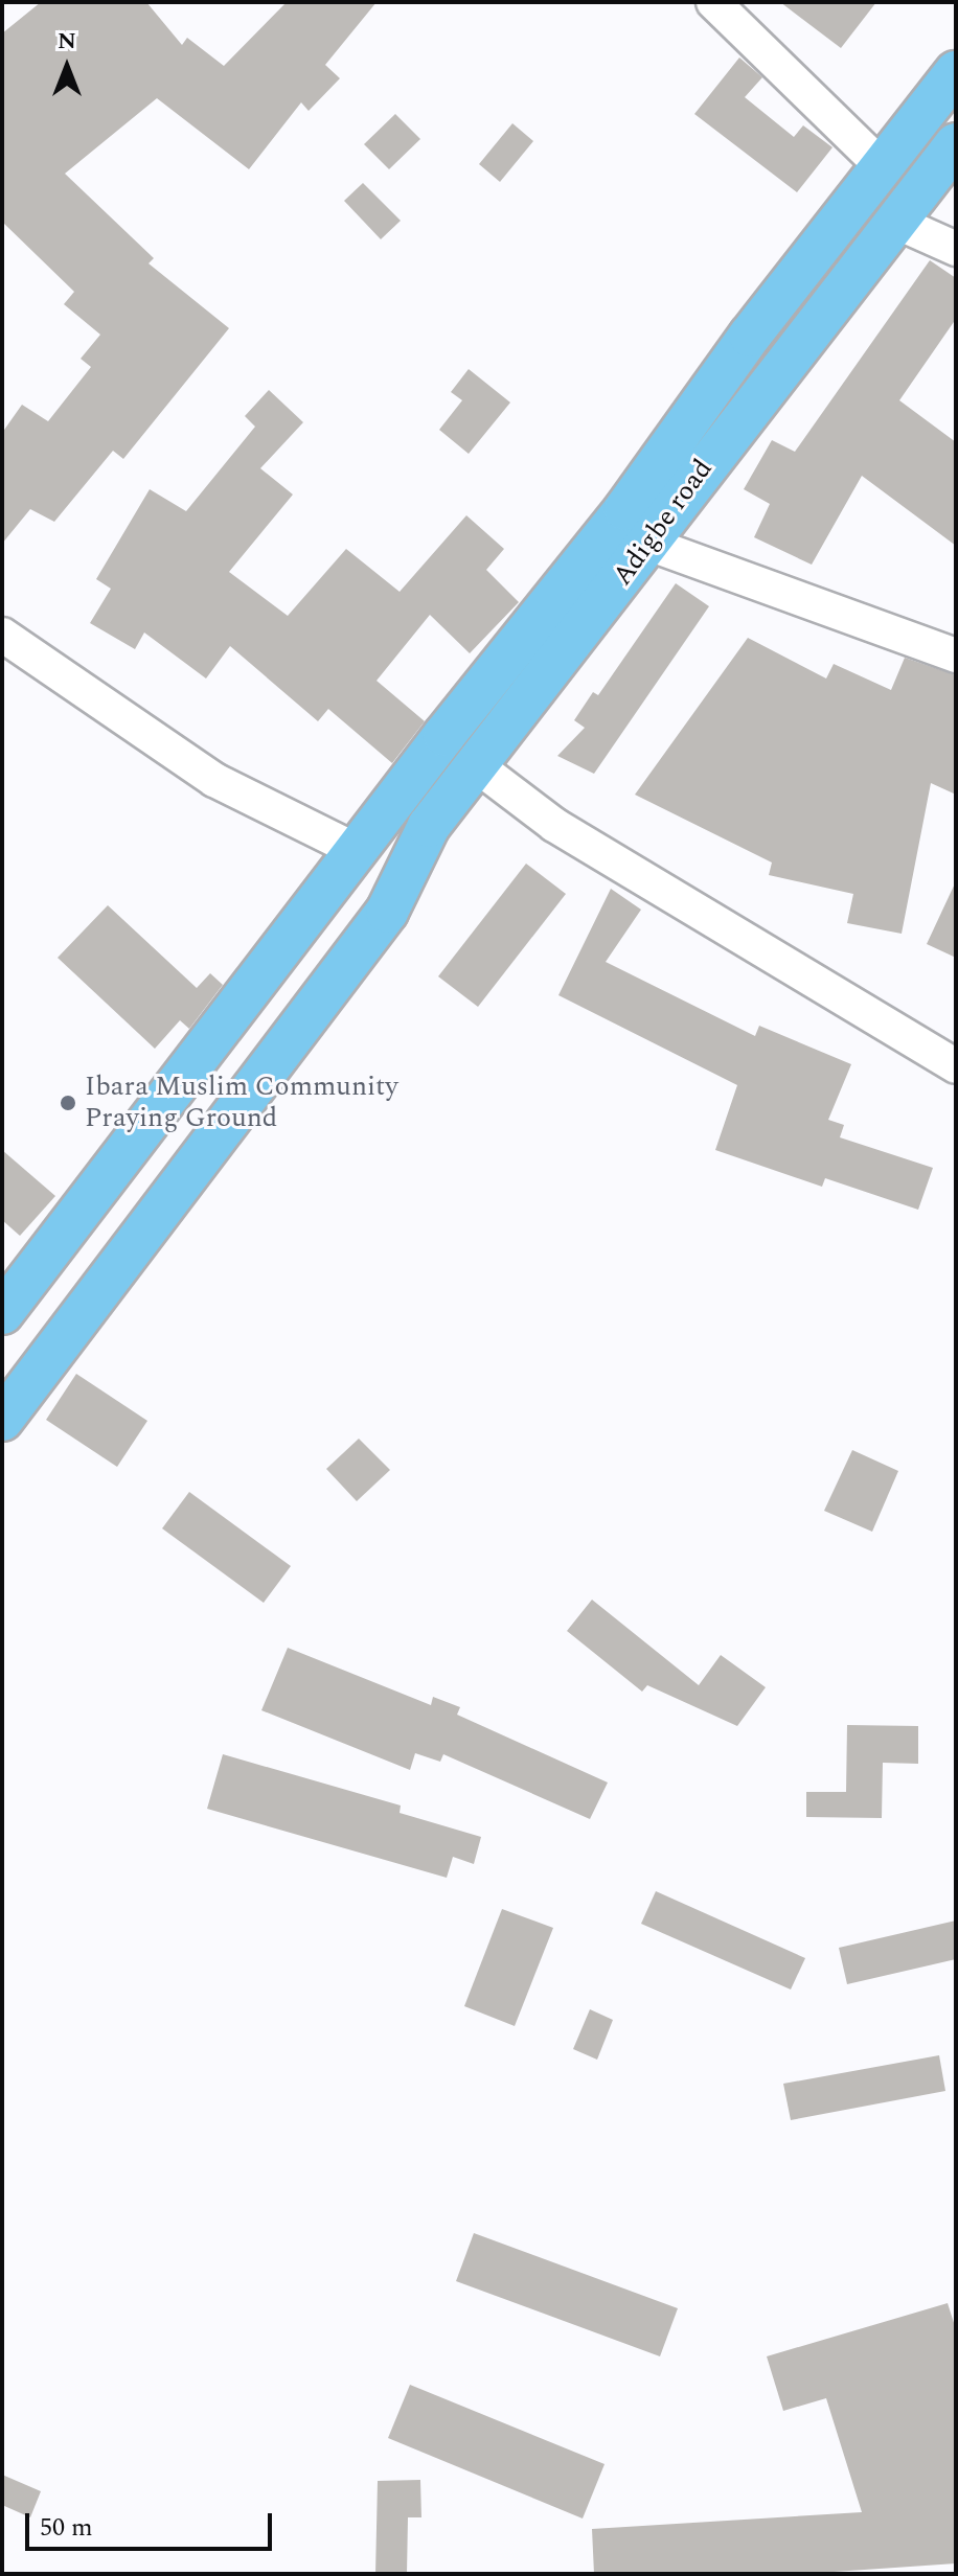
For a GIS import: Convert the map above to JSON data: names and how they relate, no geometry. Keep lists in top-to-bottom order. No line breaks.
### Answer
{"streets":{"main road":["Adigbe road"]},"places":["Ibara Muslim Community Praying Ground"],"scale_bar":"50 m","north":"top"}
